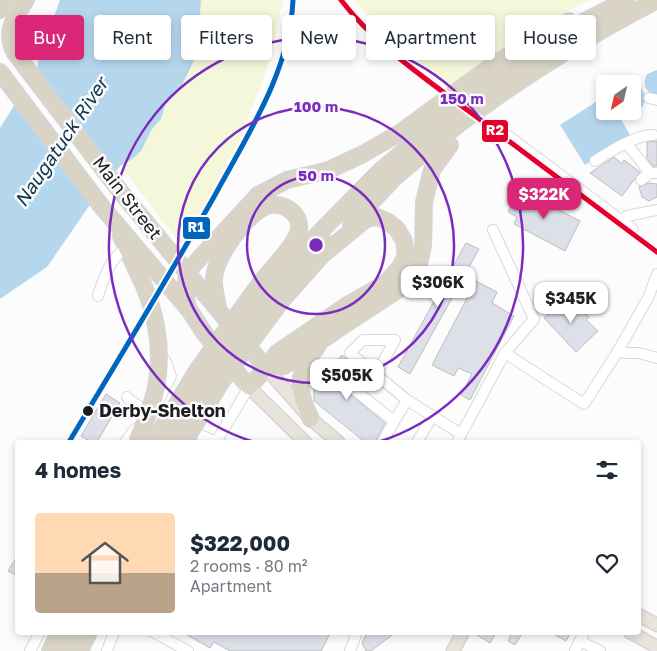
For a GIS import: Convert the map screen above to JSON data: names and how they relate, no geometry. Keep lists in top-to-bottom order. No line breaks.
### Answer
{"streets":{"highway":["Main Street"]},"water":["Naugatuck River"],"places":["Derby-Shelton"],"lines":["transit line R1","transit line R2"],"north":"bottom left","page":{"chip":["Buy","Rent","Filters","New","Apartment","House"],"price":["$322K","$306K","$345K","$505K"],"heading":"4 homes","list":[{"name":"$322,000","note":"2 rooms · 80 m² · Apartment"}]},"rings":["150 m","100 m","50 m"]}
